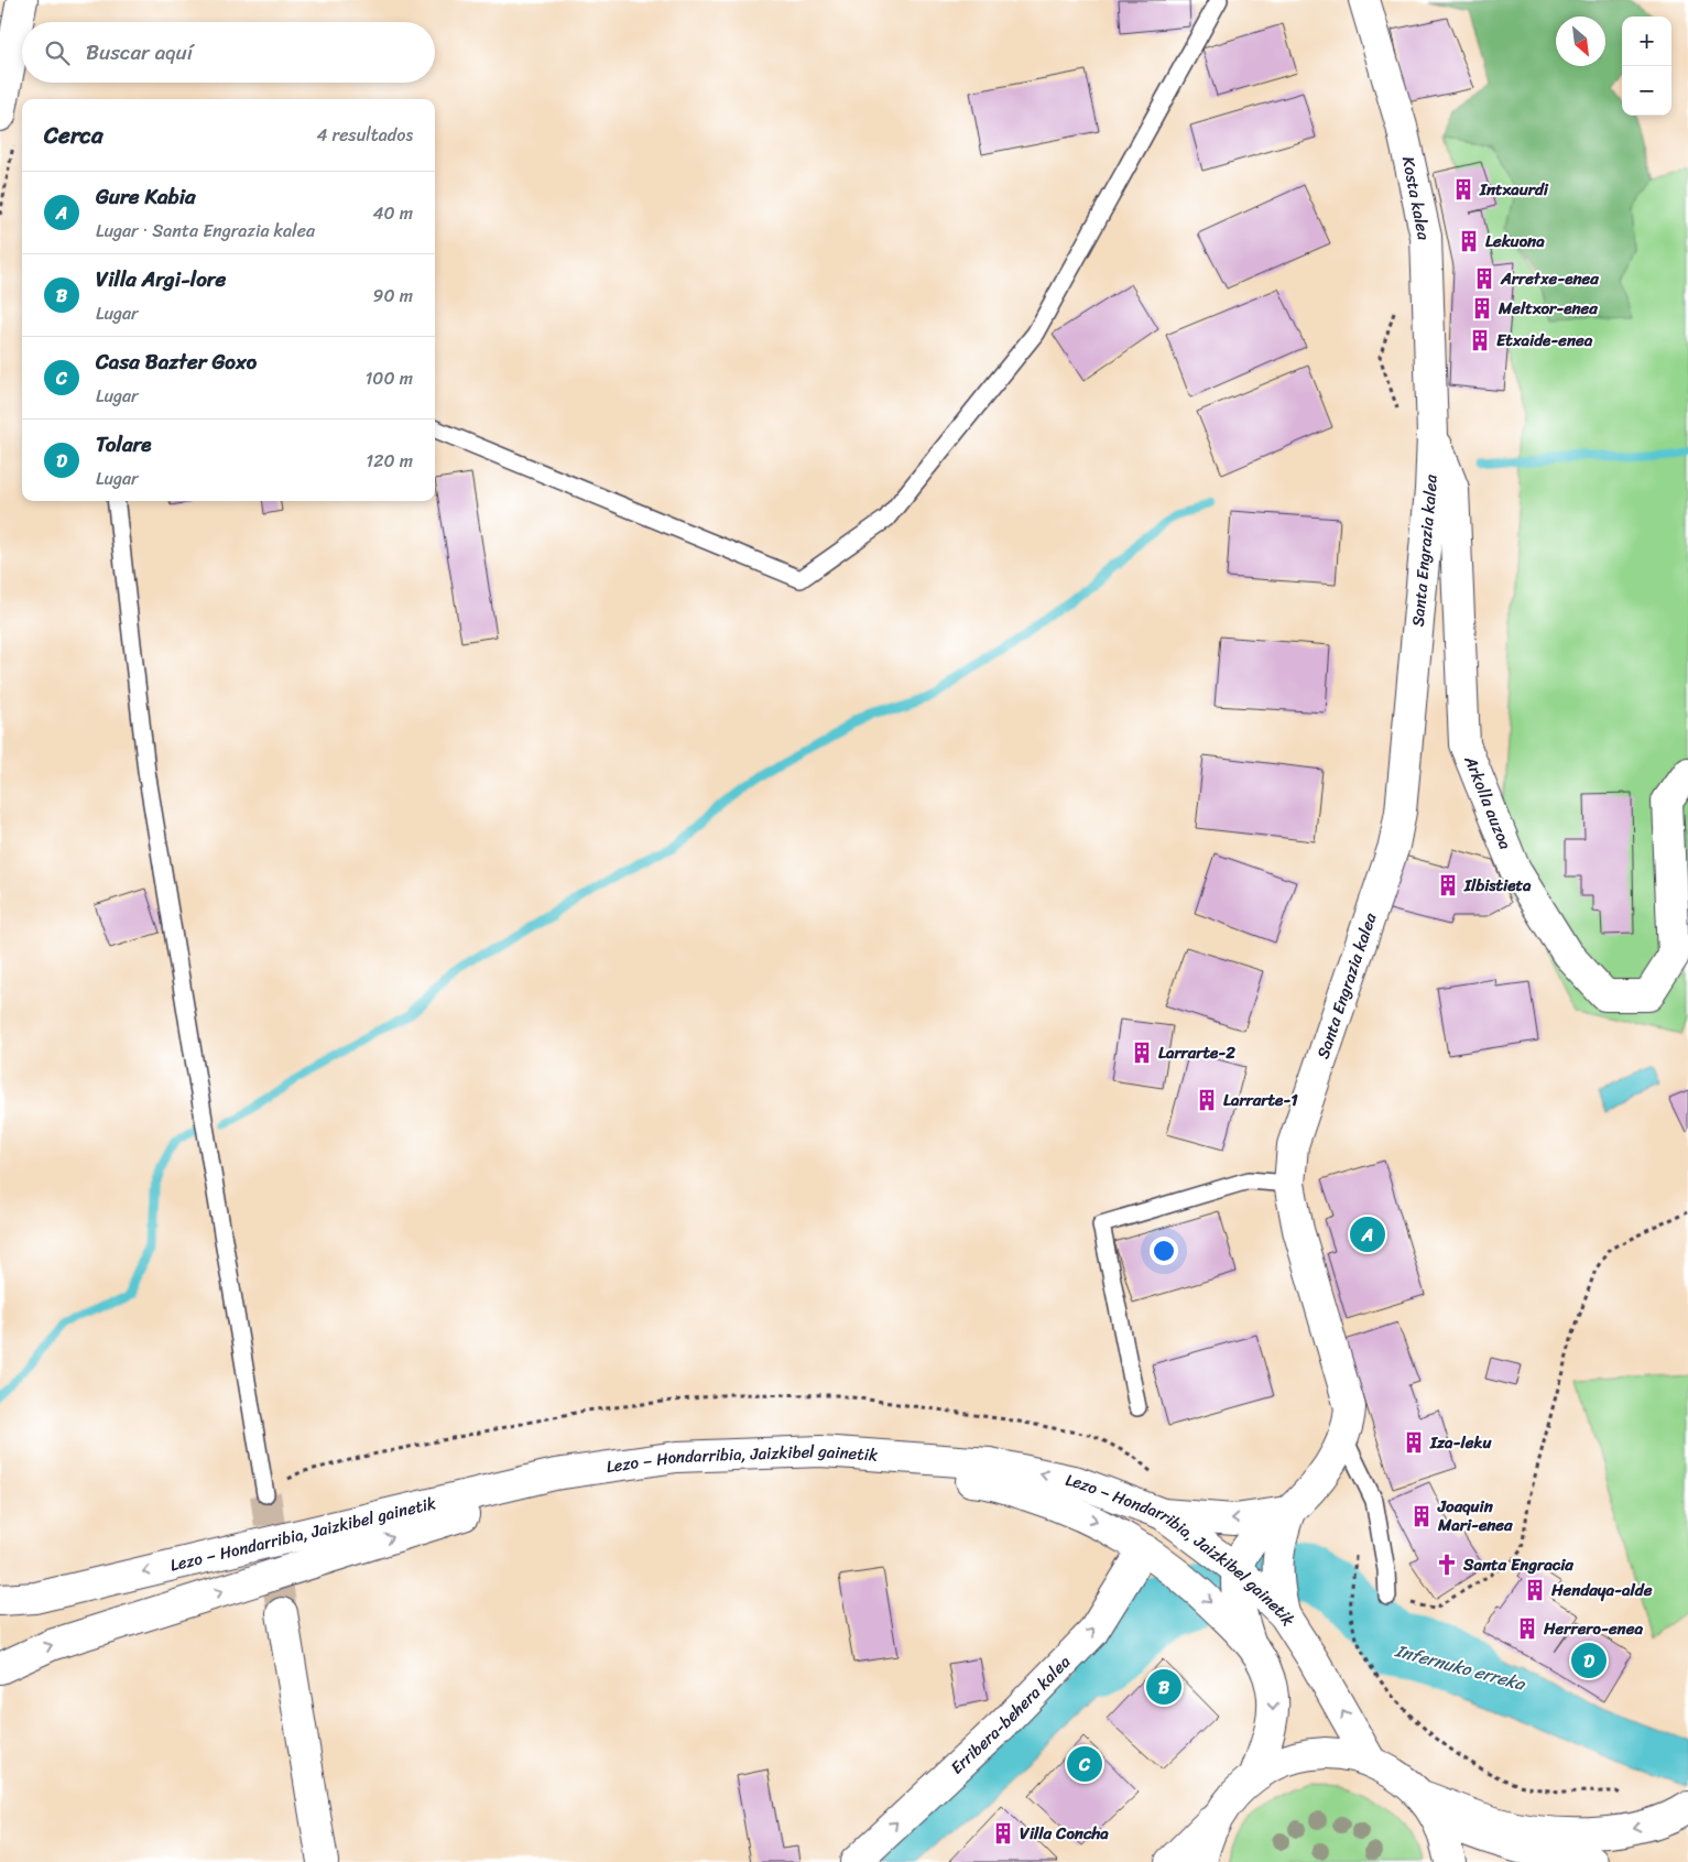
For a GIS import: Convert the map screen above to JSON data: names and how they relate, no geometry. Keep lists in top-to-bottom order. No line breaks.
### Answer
{"streets":{"street":["Kosta kalea","Santa Engrazia kalea","Arkolla auzoa","Lezo – Hondarribia, Jaizkibel gainetik","Erribera-behera kalea"]},"crossings":[["Kosta kalea","Santa Engrazia kalea"],["Kosta kalea","Arkolla auzoa"],["Santa Engrazia kalea","Arkolla auzoa"],["Lezo – Hondarribia, Jaizkibel gainetik","Erribera-behera kalea"]],"one_way":["Erribera-behera kalea"],"water":["Infernuko erreka"],"places":{"building":["Intxaurdi","Lekuona","Arretxe-enea","Meltxor-enea","Etxaide-enea","Ilbistieta","Larrarte-2","Larrarte-1","Iza-leku","Joaquin Mari-enea","Hendaya-alde","Herrero-enea","Villa Concha"],"church":["Santa Engracia"]},"north":"bottom right","page":{"map_buttons":["+","−"],"search":"Buscar aquí","heading":["Cerca","4 resultados"],"list":[{"mark":"A","name":"Gure Kabia","note":"Lugar · Santa Engrazia kalea","value":"40 m"},{"mark":"B","name":"Villa Argi-lore","note":"Lugar","value":"90 m"},{"mark":"C","name":"Casa Bazter Goxo","note":"Lugar","value":"100 m"},{"mark":"D","name":"Tolare","note":"Lugar","value":"120 m"}],"pins":["A","D","B","C"]}}
